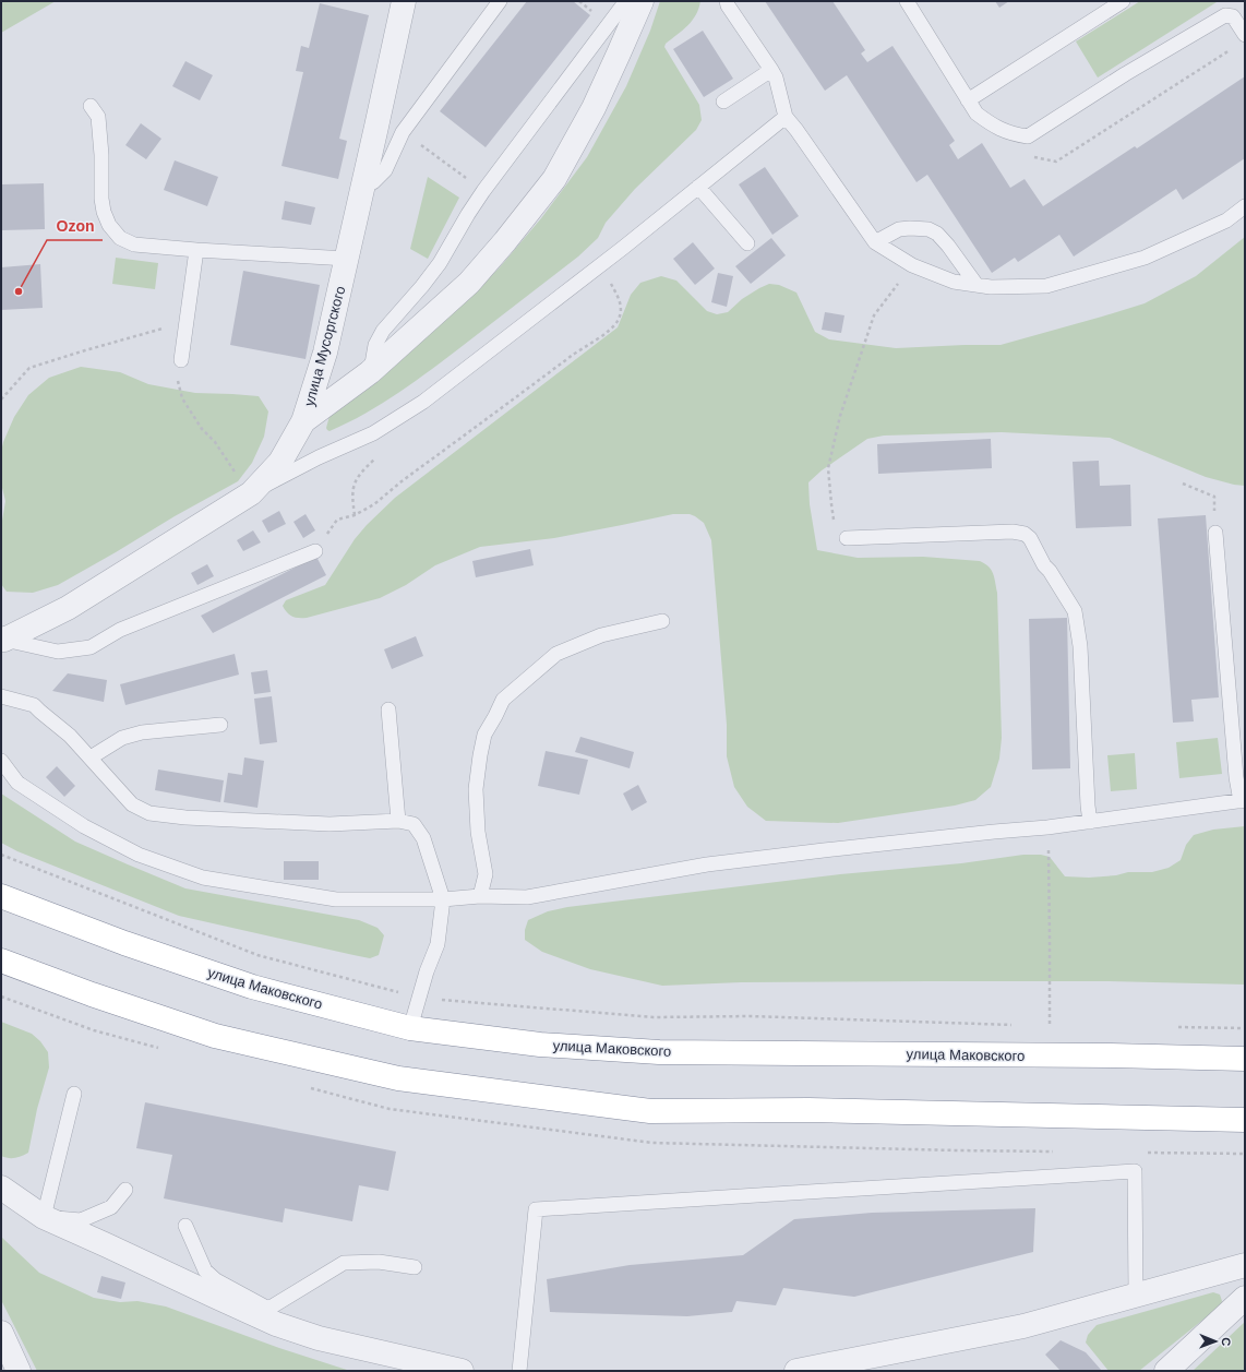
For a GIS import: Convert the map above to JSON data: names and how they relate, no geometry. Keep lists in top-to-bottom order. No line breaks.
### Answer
{"streets":{"highway":["улица Маковского"],"street":["улица Мусоргского"]},"places":["Ozon"],"north":"right"}
